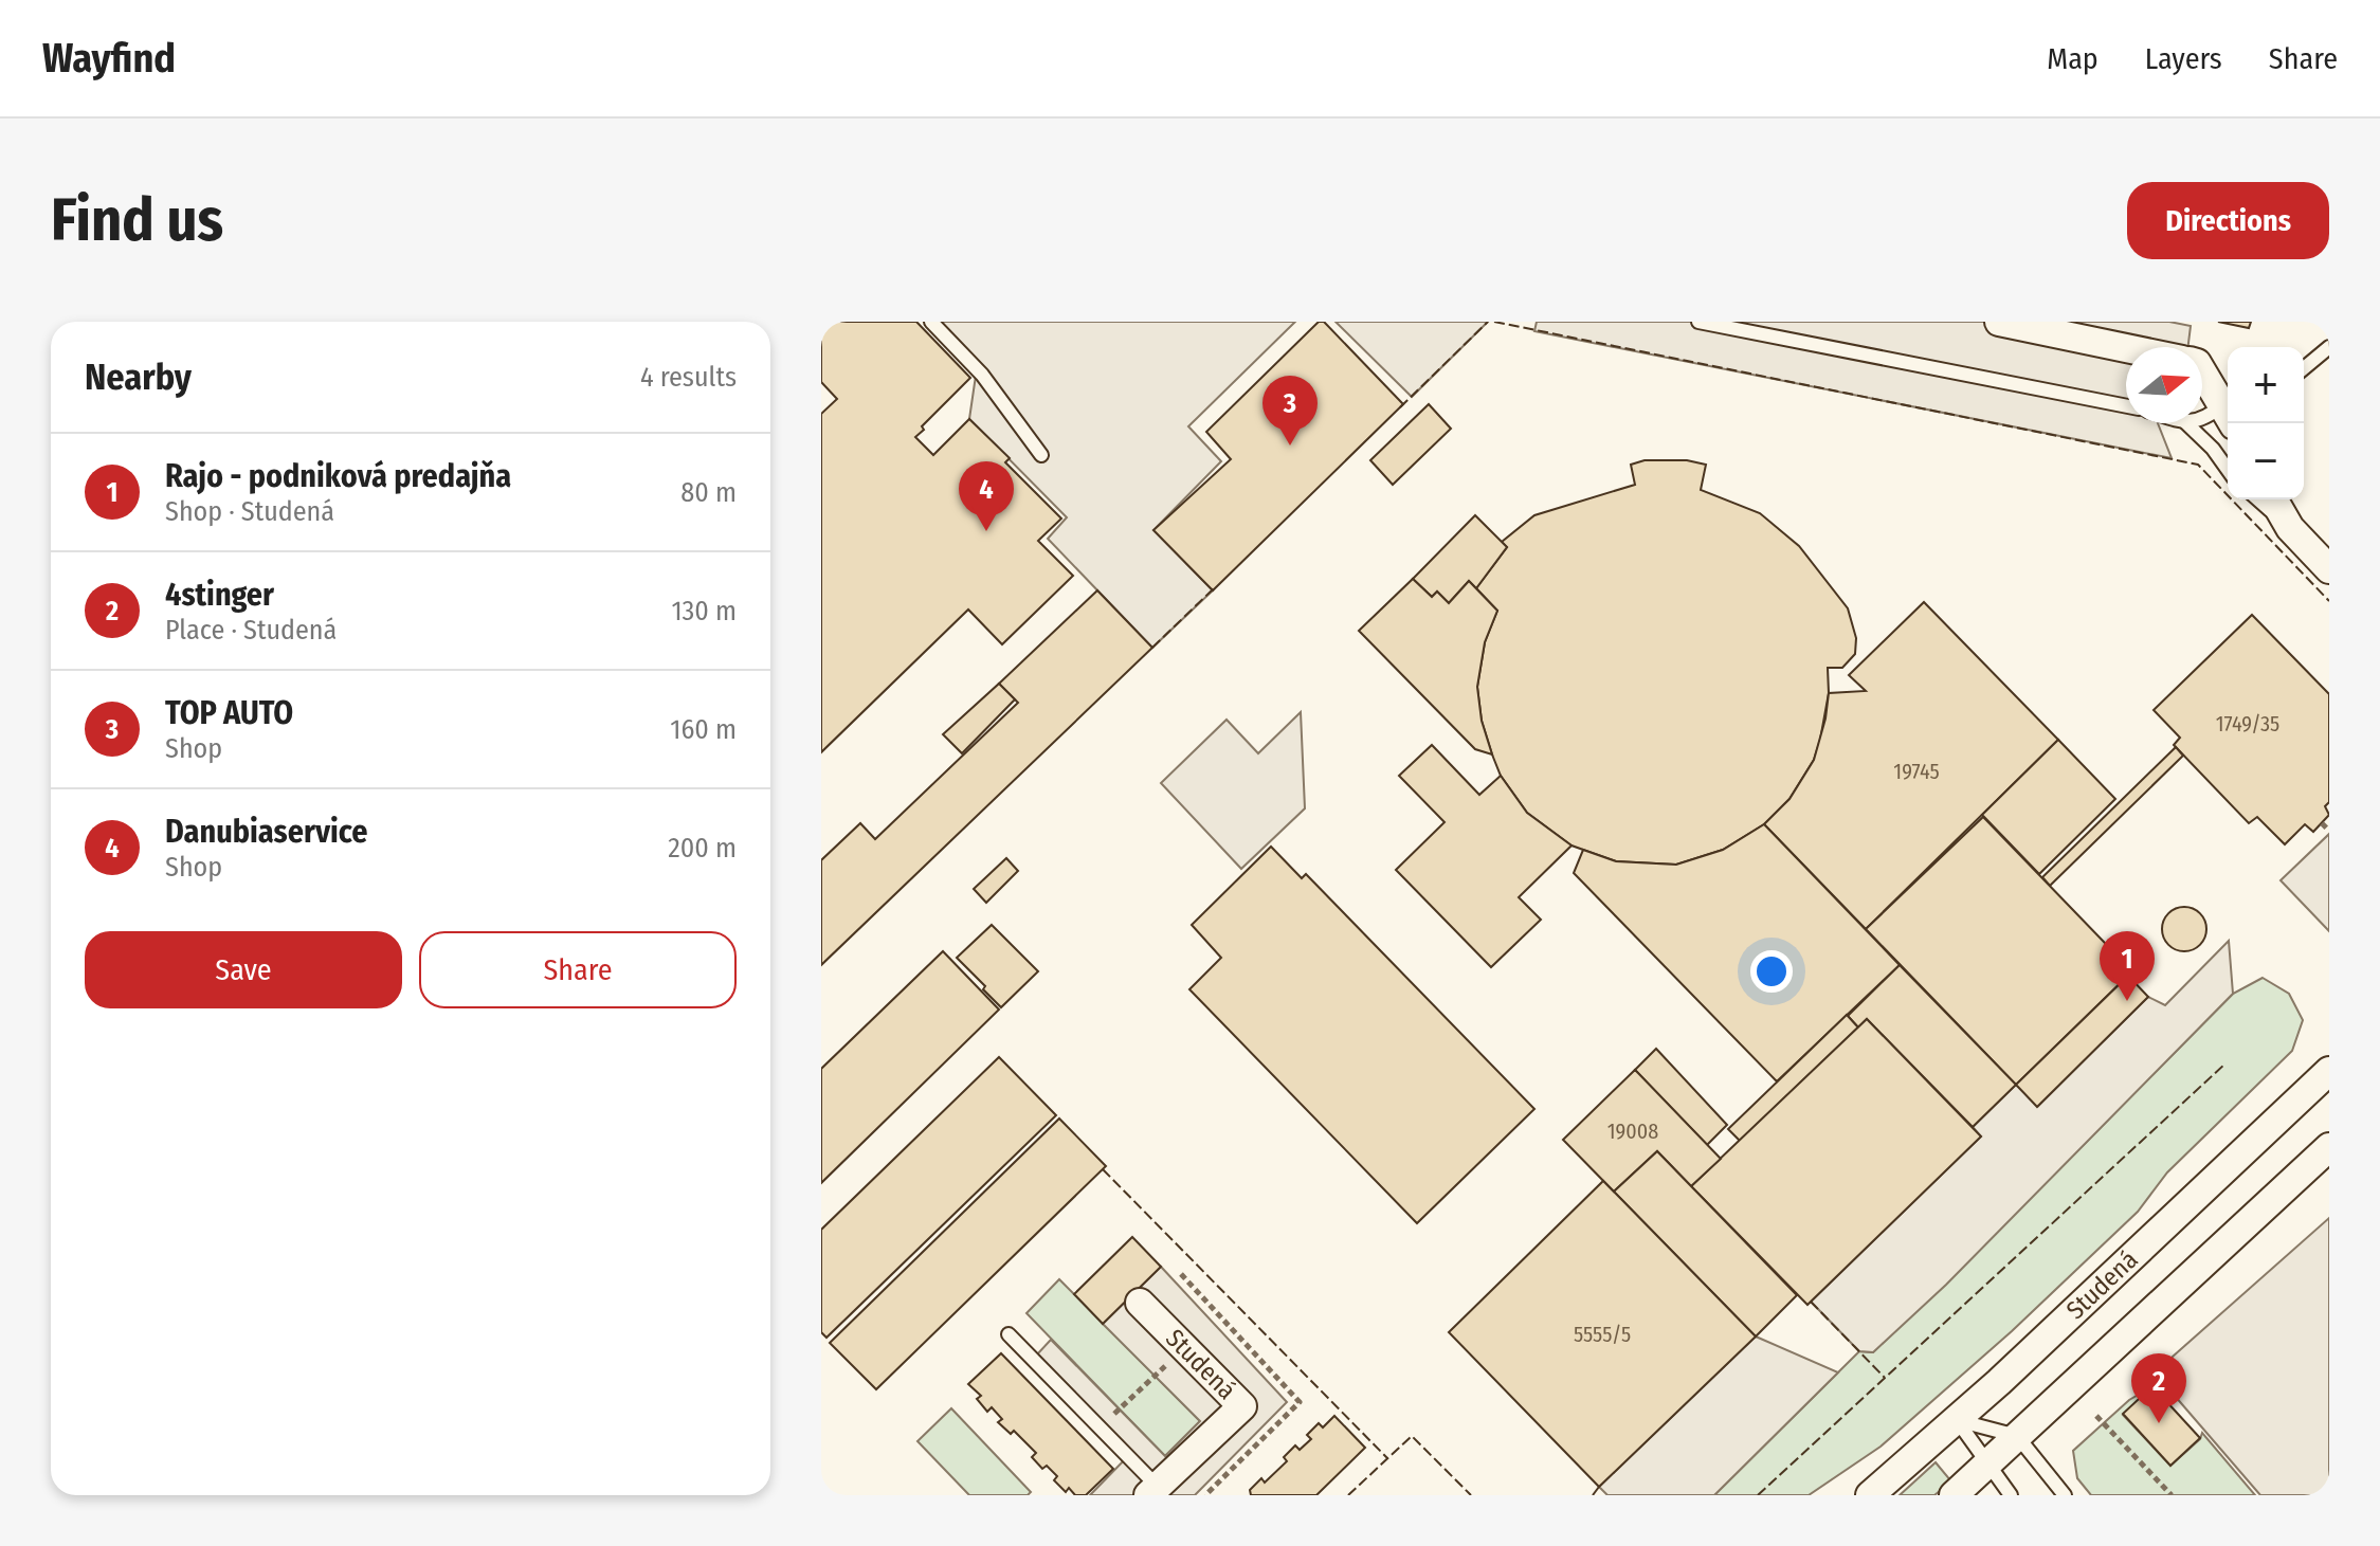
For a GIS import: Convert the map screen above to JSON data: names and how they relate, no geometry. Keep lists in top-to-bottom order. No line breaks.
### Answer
{"streets":{"street":["Studená"]},"house_numbers":["1749/35","19745","19008","5555/5"],"north":"right","page":{"header":"Wayfind","nav":["Map","Layers","Share"],"buttons":["Directions",["Save","Share"]],"title":"Find us","heading":["Nearby","4 results"],"map_buttons":["+","−"],"pins":["3","4","1","2"],"list":[{"mark":"1","name":"Rajo - podniková predajňa","note":"Shop · Studená","value":"80 m"},{"mark":"2","name":"4stinger","note":"Place · Studená","value":"130 m"},{"mark":"3","name":"TOP AUTO","note":"Shop","value":"160 m"},{"mark":"4","name":"Danubiaservice","note":"Shop","value":"200 m"}]}}
